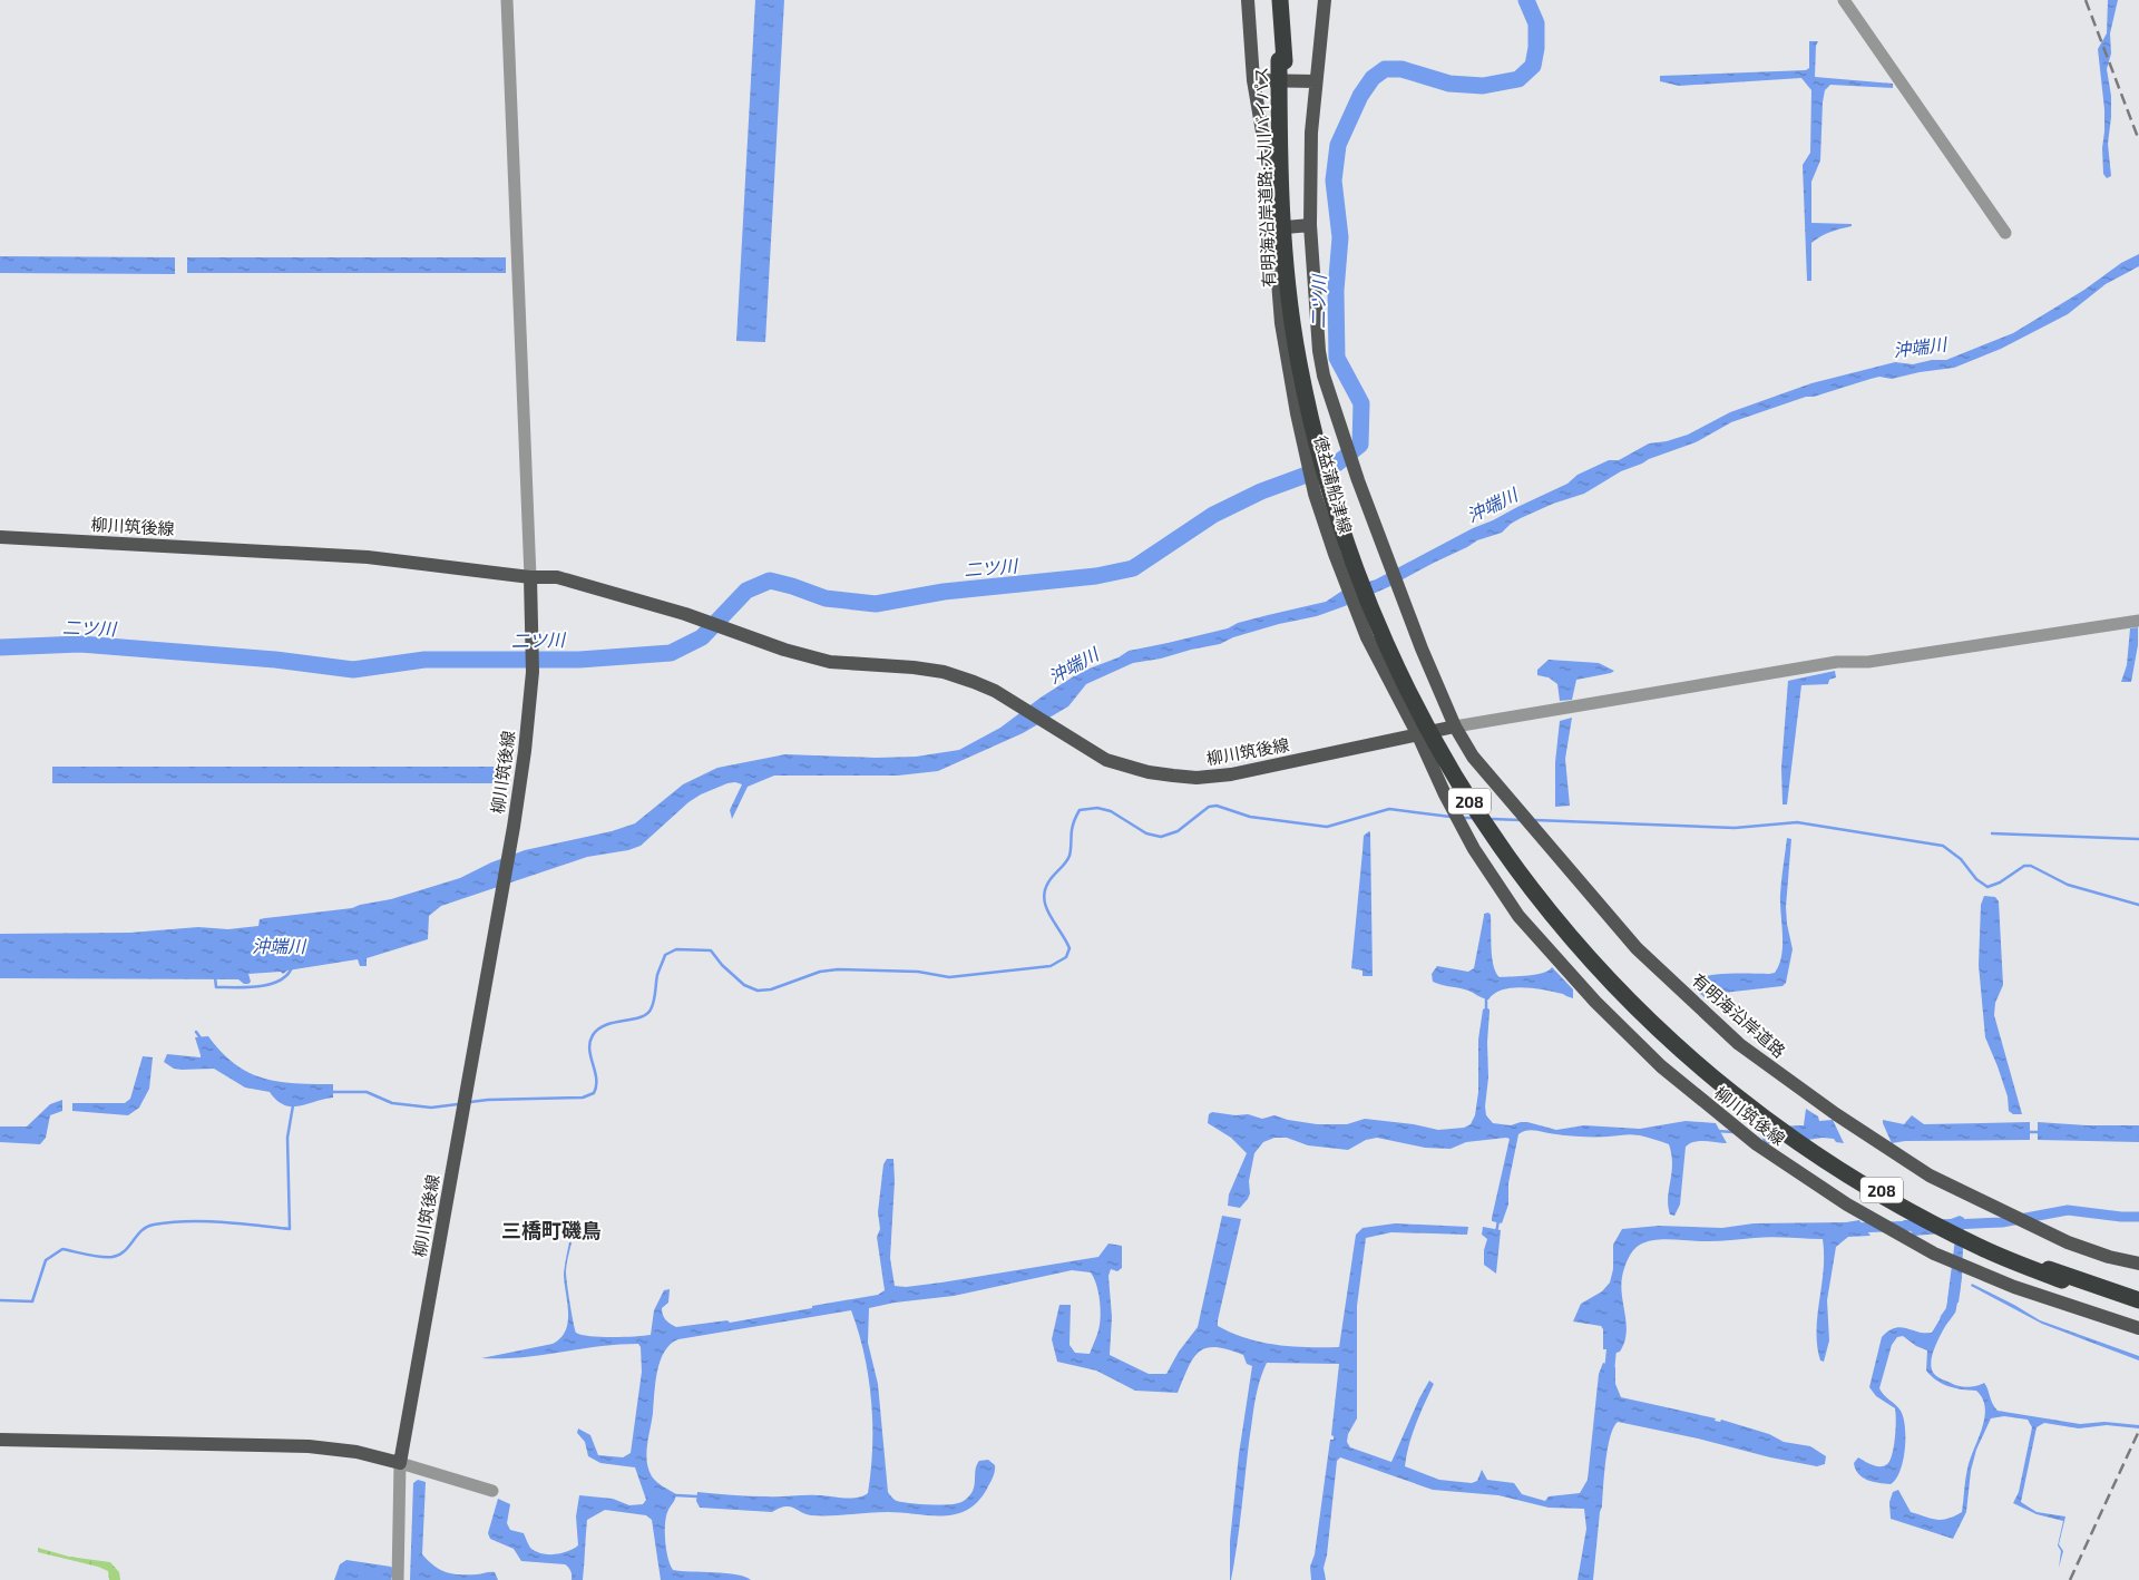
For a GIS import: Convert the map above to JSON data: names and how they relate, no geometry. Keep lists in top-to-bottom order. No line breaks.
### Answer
{"streets":{"highway":["有明海沿岸道路;大川バイパス","208"],"main road":["徳益蒲船津線","柳川筑後線","有明海沿岸道路"]},"crossings":[["徳益蒲船津線","柳川筑後線"],["徳益蒲船津線","有明海沿岸道路"],["柳川筑後線","有明海沿岸道路"]],"districts":["三橋町磯鳥"],"water":["二ツ川","沖端川"]}
